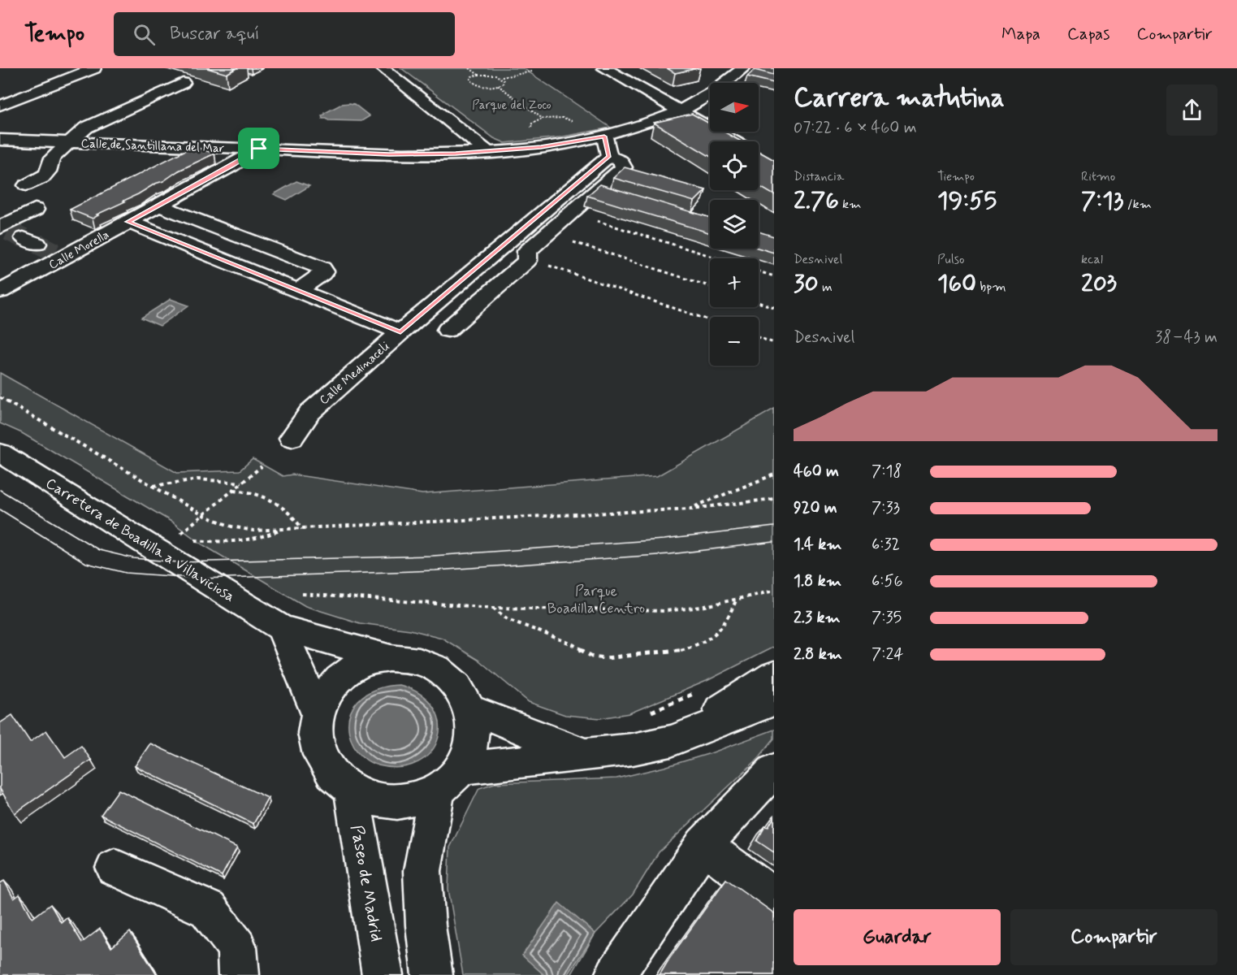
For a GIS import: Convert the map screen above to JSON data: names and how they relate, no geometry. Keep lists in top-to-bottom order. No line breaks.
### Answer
{"streets":{"street":["Calle de Santillana del Mar","Calle Morella","Calle Medinaceli","Carretera de Boadilla a Villaviciosa","Paseo de Madrid"]},"crossings":[["Calle de Santillana del Mar","Calle Morella"],["Carretera de Boadilla a Villaviciosa","Paseo de Madrid"]],"parks":["Parque del Zoco","Parque Boadilla Centro"],"north":"right","page":{"header":"Tempo","search":"Buscar aquí","nav":["Mapa","Capas","Compartir"],"heading":["Carrera matutina","07:22 · 6 × 460 m"],"map_buttons":["+","−"],"stats":[["Distancia","2.76 km"],["Tiempo","19:55"],["Ritmo","7:13 /km"],["Desnivel","30 m"],["Pulso","160 bpm"],["kcal","203"]],"chart":["Desnivel","38–43 m"],"list":[{"name":"460 m","note":"7:18"},{"name":"920 m","note":"7:33"},{"name":"1.4 km","note":"6:32"},{"name":"1.8 km","note":"6:56"},{"name":"2.3 km","note":"7:35"},{"name":"2.8 km","note":"7:24"}],"buttons":["Guardar","Compartir"]}}
